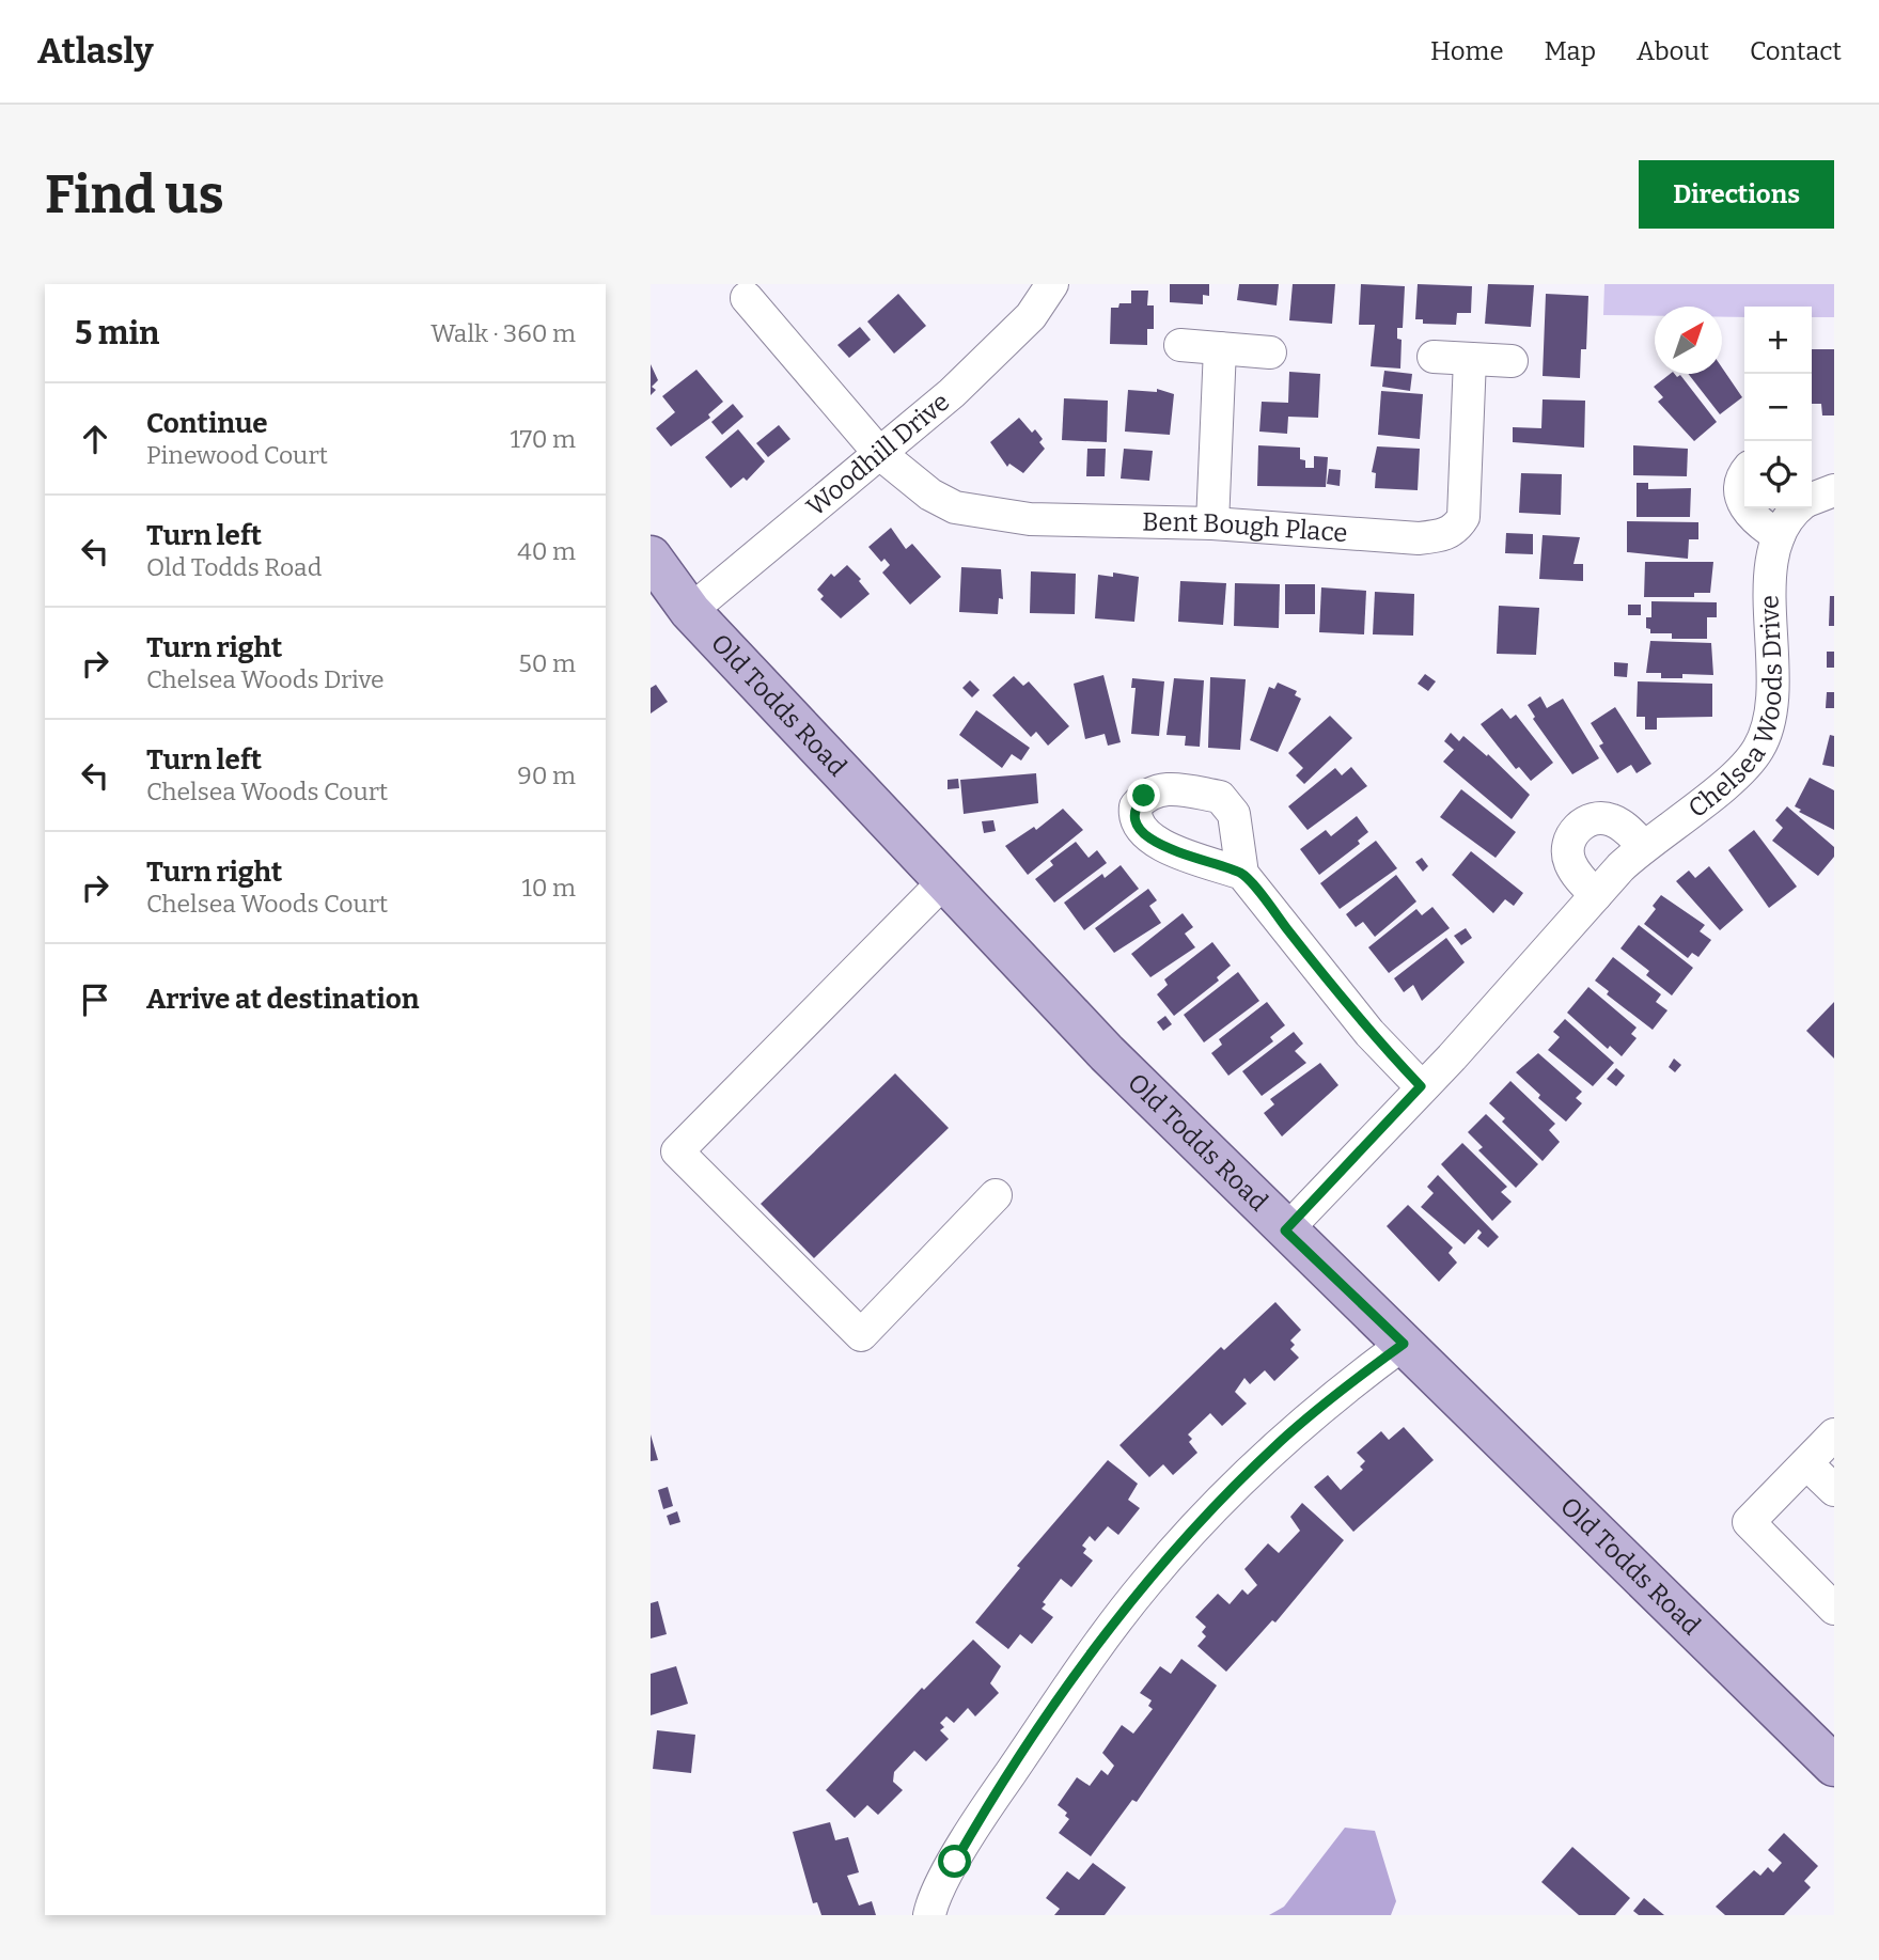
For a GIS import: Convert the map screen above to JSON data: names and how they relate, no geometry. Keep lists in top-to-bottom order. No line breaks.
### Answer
{"streets":{"main road":["Old Todds Road"],"street":["Woodhill Drive","Bent Bough Place","Chelsea Woods Drive"]},"crossings":[["Woodhill Drive","Bent Bough Place"],["Woodhill Drive","Old Todds Road"],["Chelsea Woods Drive","Old Todds Road"]],"north":"top right","page":{"header":"Atlasly","nav":["Home","Map","About","Contact"],"buttons":"Directions","title":"Find us","heading":["5 min","Walk · 360 m"],"map_buttons":["+","−"],"list":[["Continue","Pinewood Court","170 m"],["Turn left","Old Todds Road","40 m"],["Turn right","Chelsea Woods Drive","50 m"],["Turn left","Chelsea Woods Court","90 m"],["Turn right","Chelsea Woods Court","10 m"],"Arrive at destination"]}}
